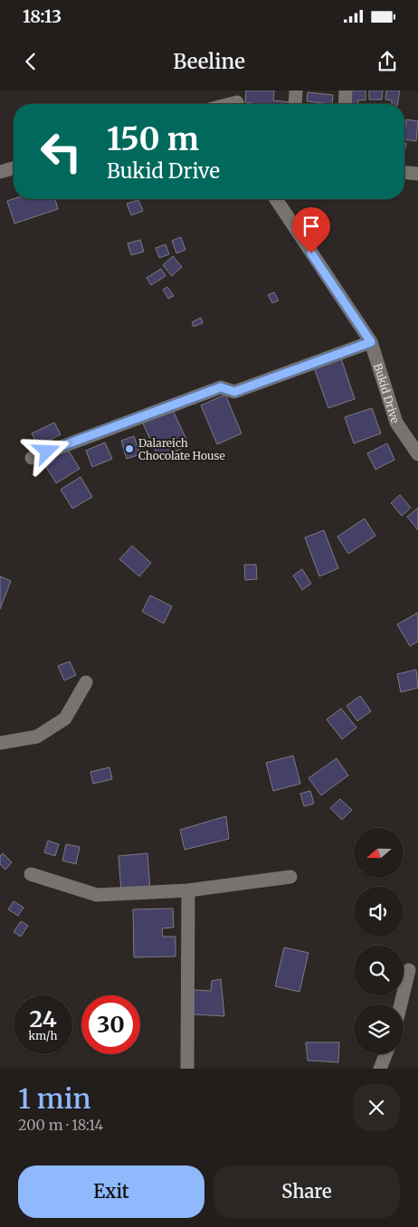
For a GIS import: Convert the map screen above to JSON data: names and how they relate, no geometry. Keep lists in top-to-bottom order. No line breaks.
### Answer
{"streets":{"street":["Bukid Drive"]},"places":["Dalareich Chocolate House"],"north":"left","page":{"status":"18:13","header":"Beeline","turn":["150 m","Bukid Drive"],"speed":"24 km/h","limit":"30","heading":["1 min","200 m · 18:14"],"buttons":["Exit","Share"]}}
